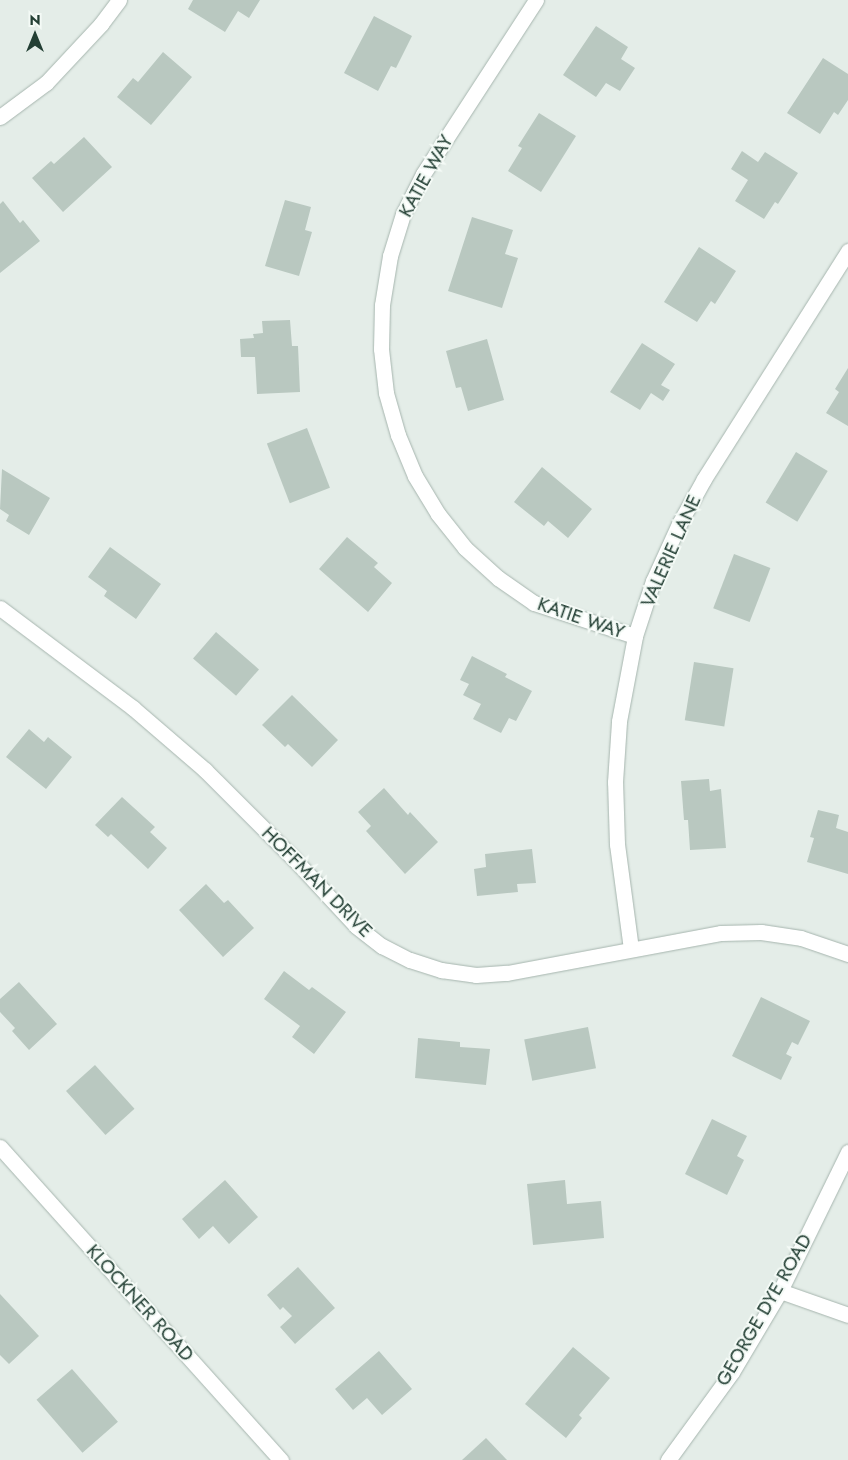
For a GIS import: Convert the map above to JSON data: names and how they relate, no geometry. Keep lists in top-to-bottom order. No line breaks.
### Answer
{"streets":{"street":["KATIE WAY","VALERIE LANE","HOFFMAN DRIVE","KLOCKNER ROAD","GEORGE DYE ROAD"]},"crossings":[["KATIE WAY","VALERIE LANE"],["VALERIE LANE","HOFFMAN DRIVE"]],"north":"top"}
